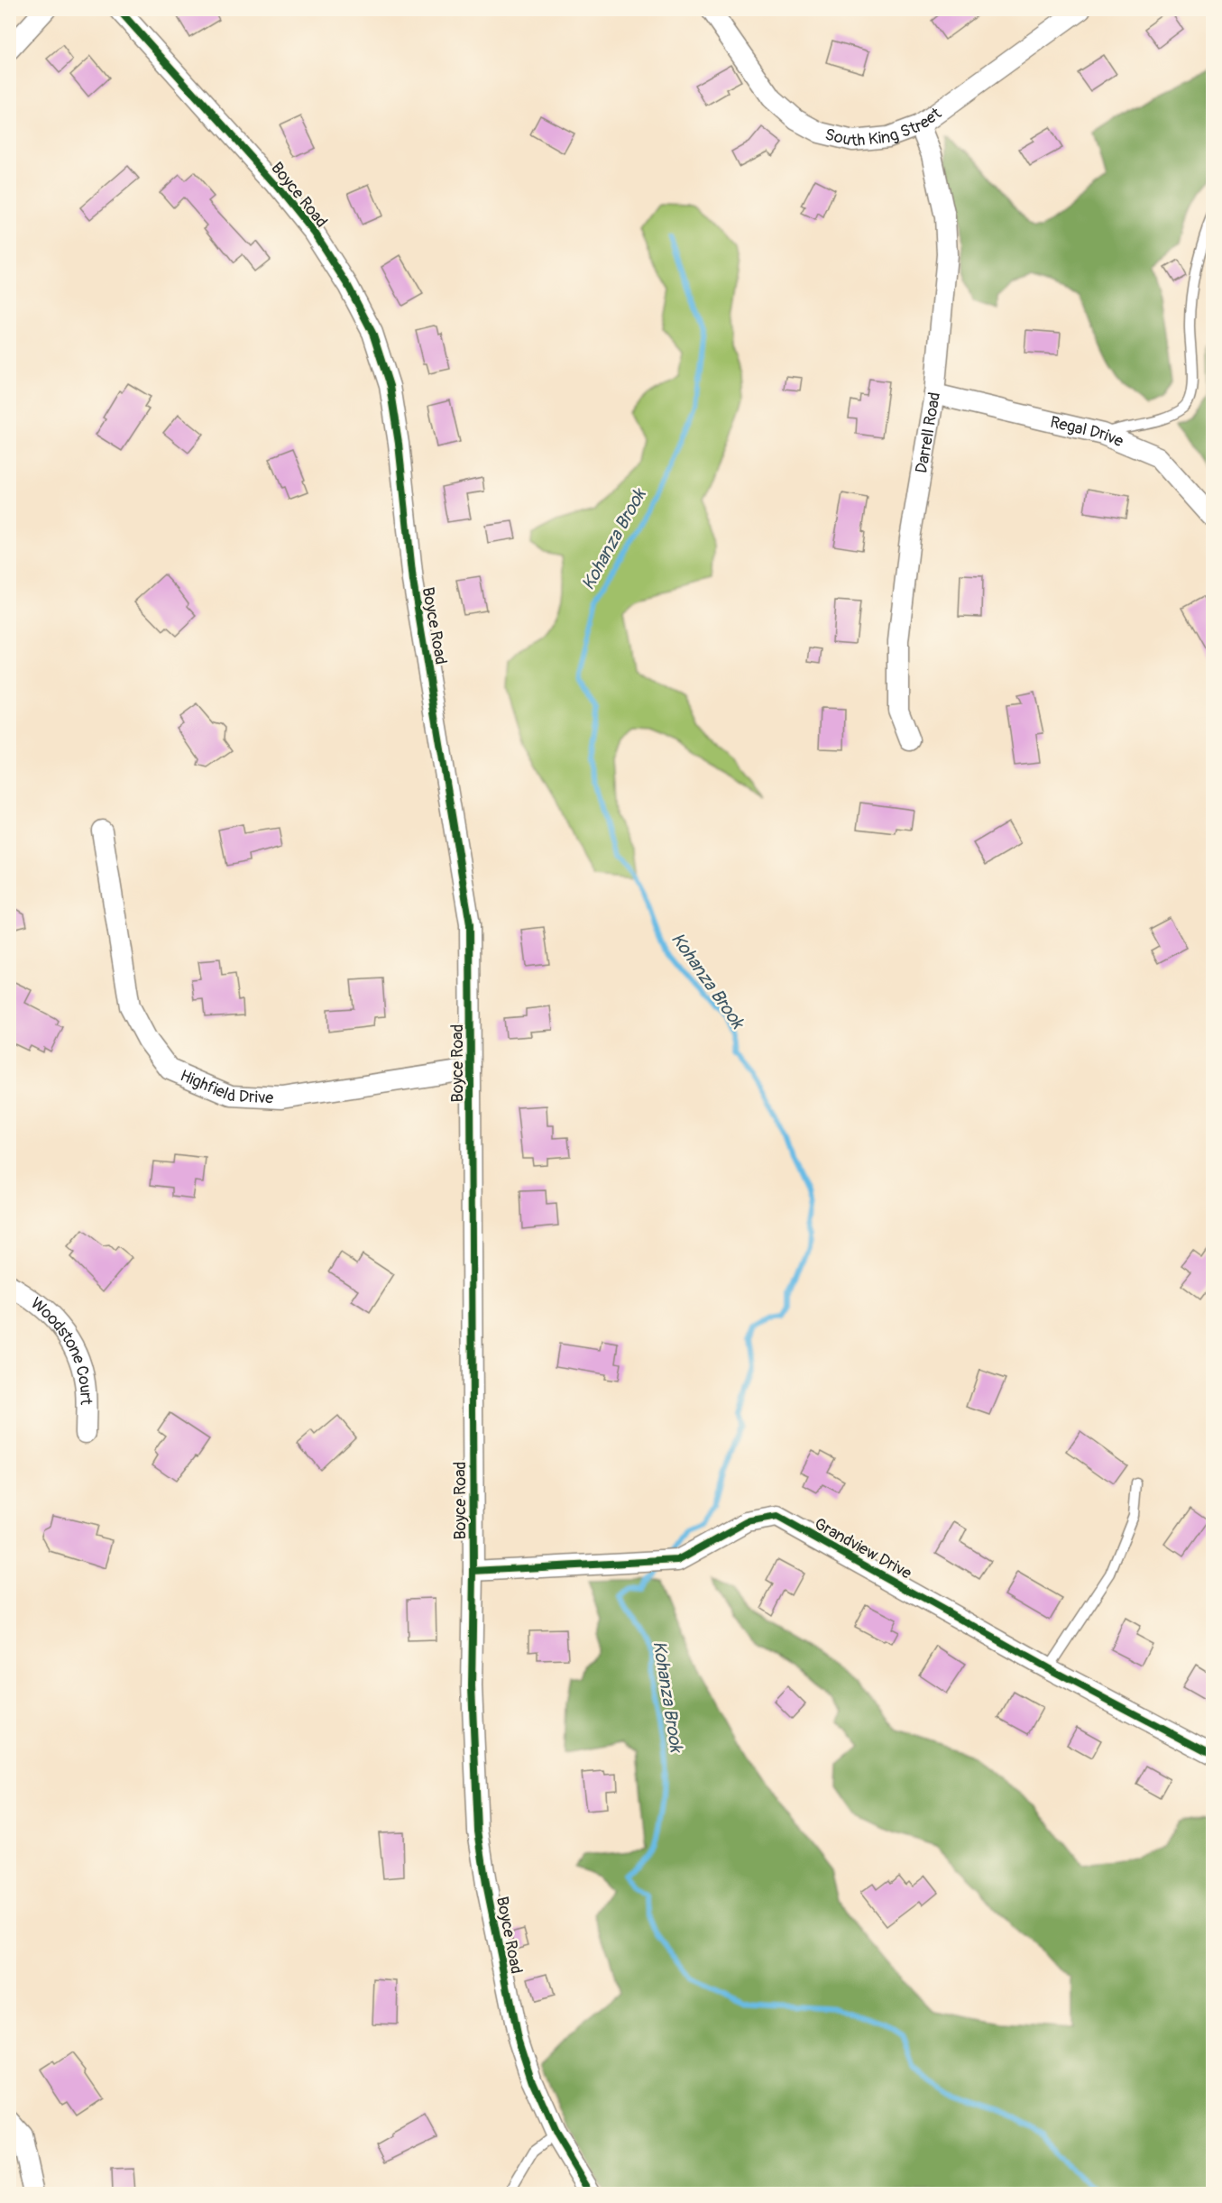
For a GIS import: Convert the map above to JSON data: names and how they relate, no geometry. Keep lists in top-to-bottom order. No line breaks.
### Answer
{"streets":{"street":["South King Street","Boyce Road","Darrell Road","Regal Drive","Highfield Drive","Woodstone Court","Grandview Drive"]},"crossings":[["South King Street","Darrell Road"],["Boyce Road","Highfield Drive"],["Boyce Road","Grandview Drive"],["Darrell Road","Regal Drive"]],"water":["Kohanza Brook"]}
